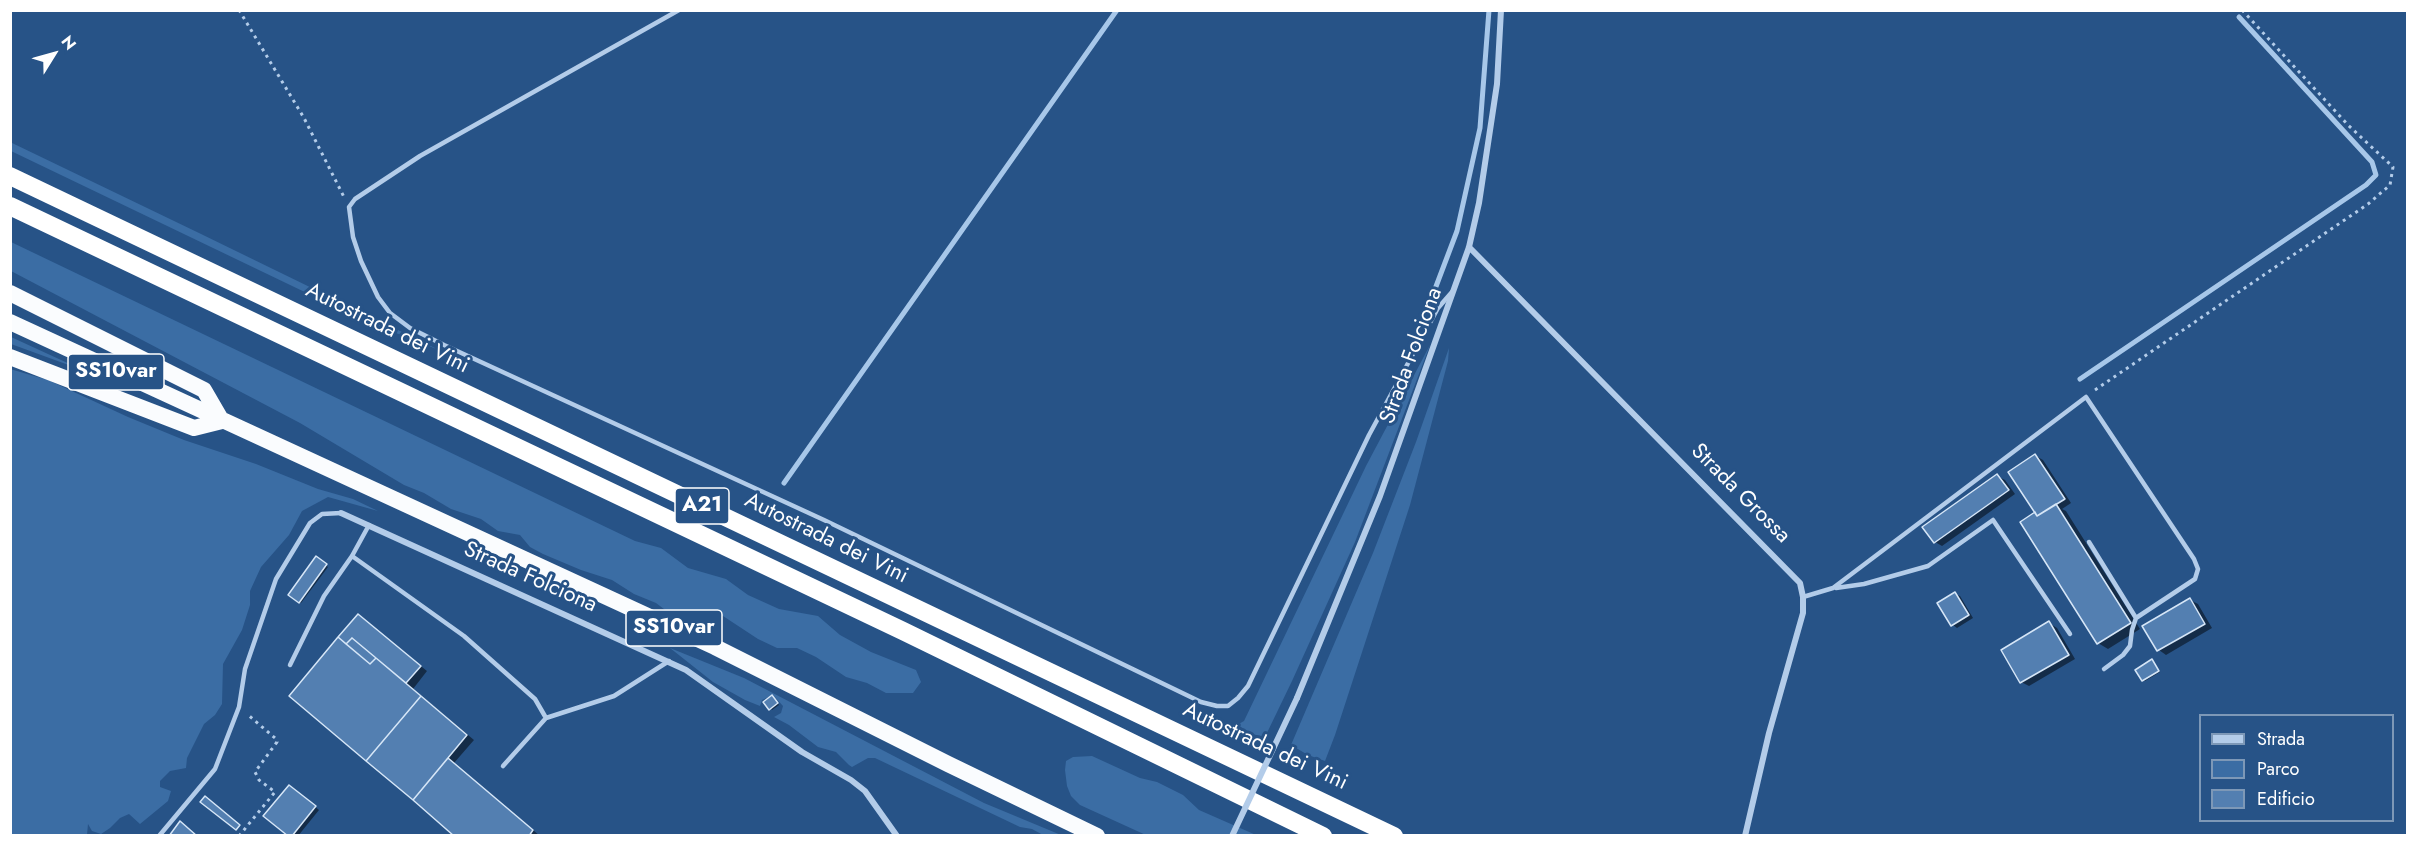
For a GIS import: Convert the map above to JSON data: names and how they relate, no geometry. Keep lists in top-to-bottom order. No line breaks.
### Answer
{"streets":{"highway":["Autostrada dei Vini","SS10var","A21"],"street":["Strada Folciona","Strada Grossa"]},"crossings":[["Strada Folciona","Strada Grossa"]],"legend":["Strada","Parco","Edificio"],"north":"top right"}
